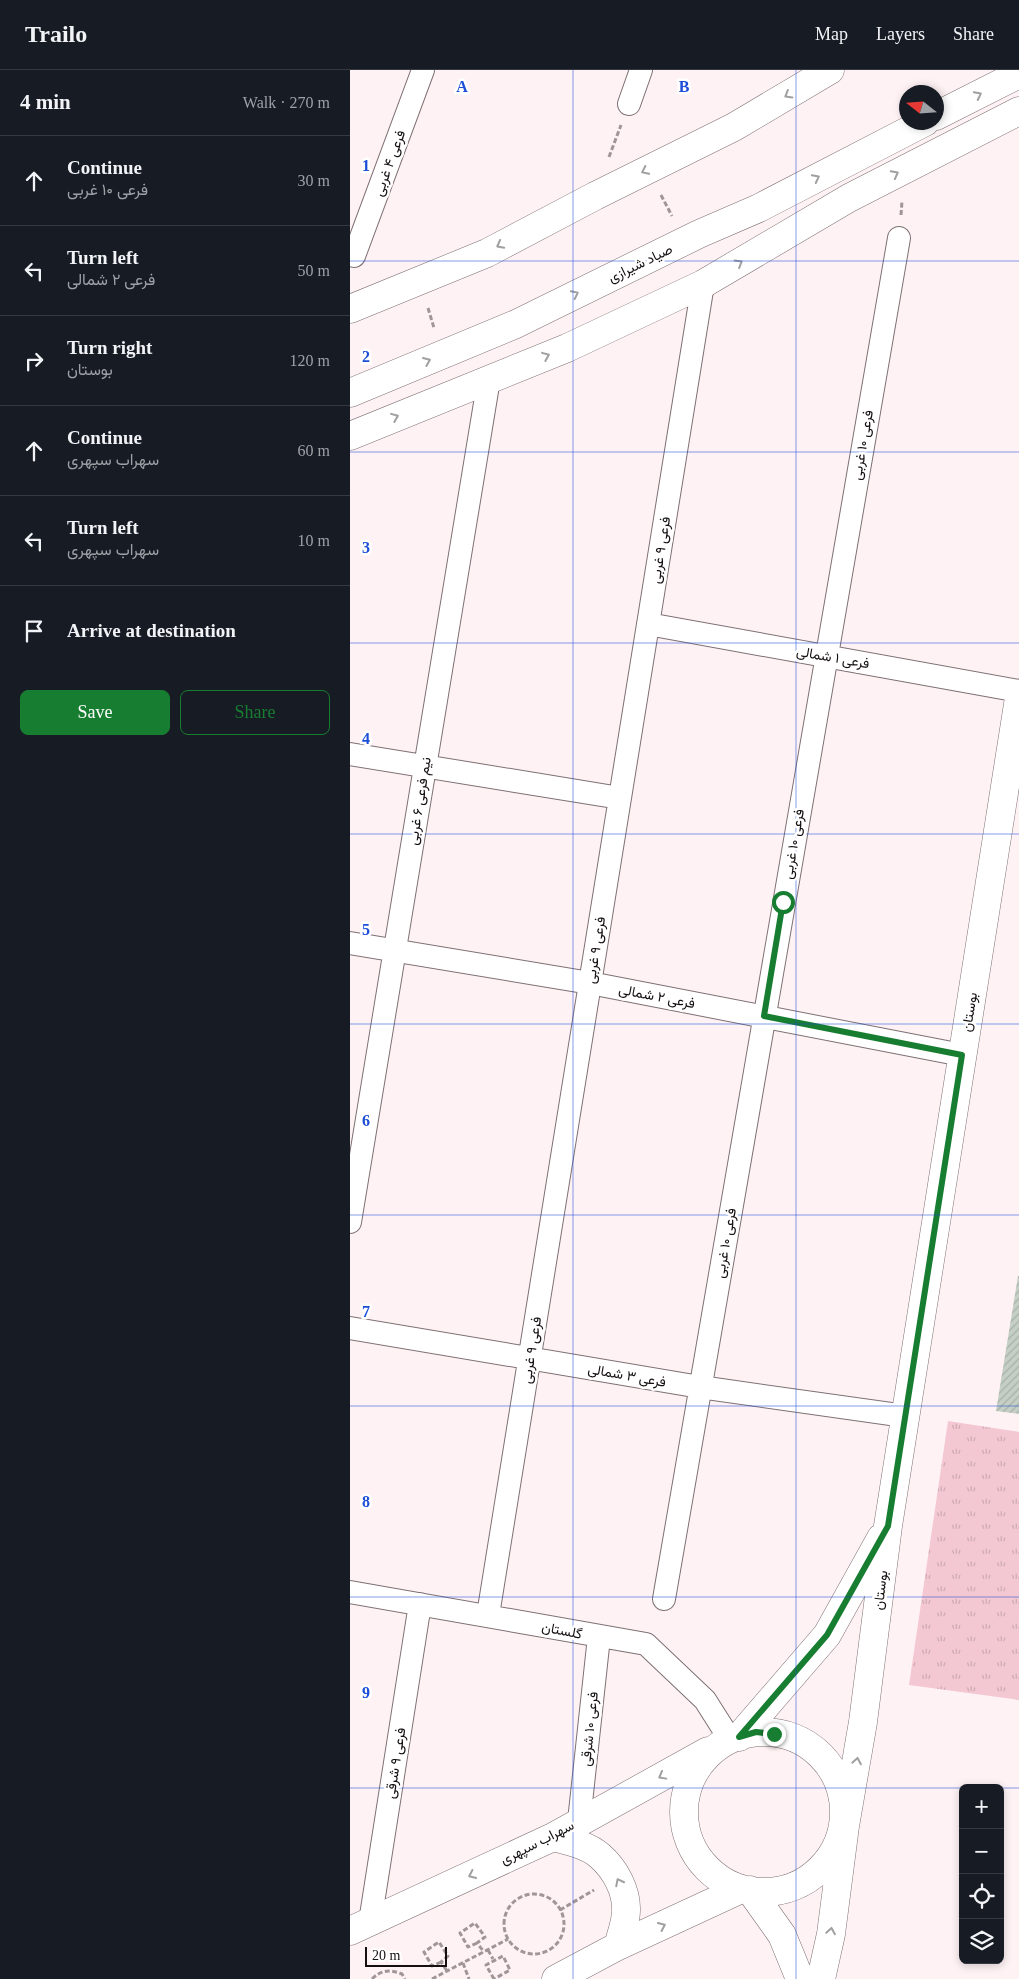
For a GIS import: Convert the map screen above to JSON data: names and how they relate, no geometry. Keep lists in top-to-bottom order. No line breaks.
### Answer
{"streets":{"main road":["صیاد شیرازی","بوستان","سهراب سپهری"],"street":["فرعی ۴ غربی","فرعی ۱۰ غربی","فرعی ۹ غربی","فرعی ۱ شمالی","نیم فرعی ۶ غربی","فرعی ۲ شمالی","فرعی ۳ شمالی","گلستان","فرعی ۱۰ شرقی","فرعی ۹ شرقی"]},"crossings":[["فرعی ۱۰ غربی","فرعی ۱ شمالی"],["فرعی ۱۰ غربی","فرعی ۲ شمالی"],["فرعی ۱۰ غربی","فرعی ۳ شمالی"],["فرعی ۹ غربی","فرعی ۱ شمالی"],["فرعی ۹ غربی","فرعی ۲ شمالی"],["فرعی ۹ غربی","فرعی ۳ شمالی"],["فرعی ۹ غربی","گلستان"],["نیم فرعی ۶ غربی","فرعی ۲ شمالی"],["فرعی ۲ شمالی","بوستان"],["بوستان","فرعی ۳ شمالی"],["بوستان","گلستان"],["بوستان","سهراب سپهری"],["گلستان","فرعی ۱۰ شرقی"],["گلستان","فرعی ۹ شرقی"],["گلستان","سهراب سپهری"],["فرعی ۱۰ شرقی","سهراب سپهری"],["فرعی ۹ شرقی","سهراب سپهری"]],"one_way":["بوستان"],"scale_bar":"20 m","north":"left","page":{"header":"Trailo","nav":["Map","Layers","Share"],"heading":["4 min","Walk · 270 m"],"list":[["Continue","فرعی ۱۰ غربی","30 m"],["Turn left","فرعی ۲ شمالی","50 m"],["Turn right","بوستان","120 m"],["Continue","سهراب سپهری","60 m"],["Turn left","سهراب سپهری","10 m"],"Arrive at destination"],"buttons":["Save","Share"],"map_buttons":["+","−"],"scale":"20 m"},"grid":{"columns":["A","B"],"rows":["1","2","3","4","5","6","7","8","9"]}}
